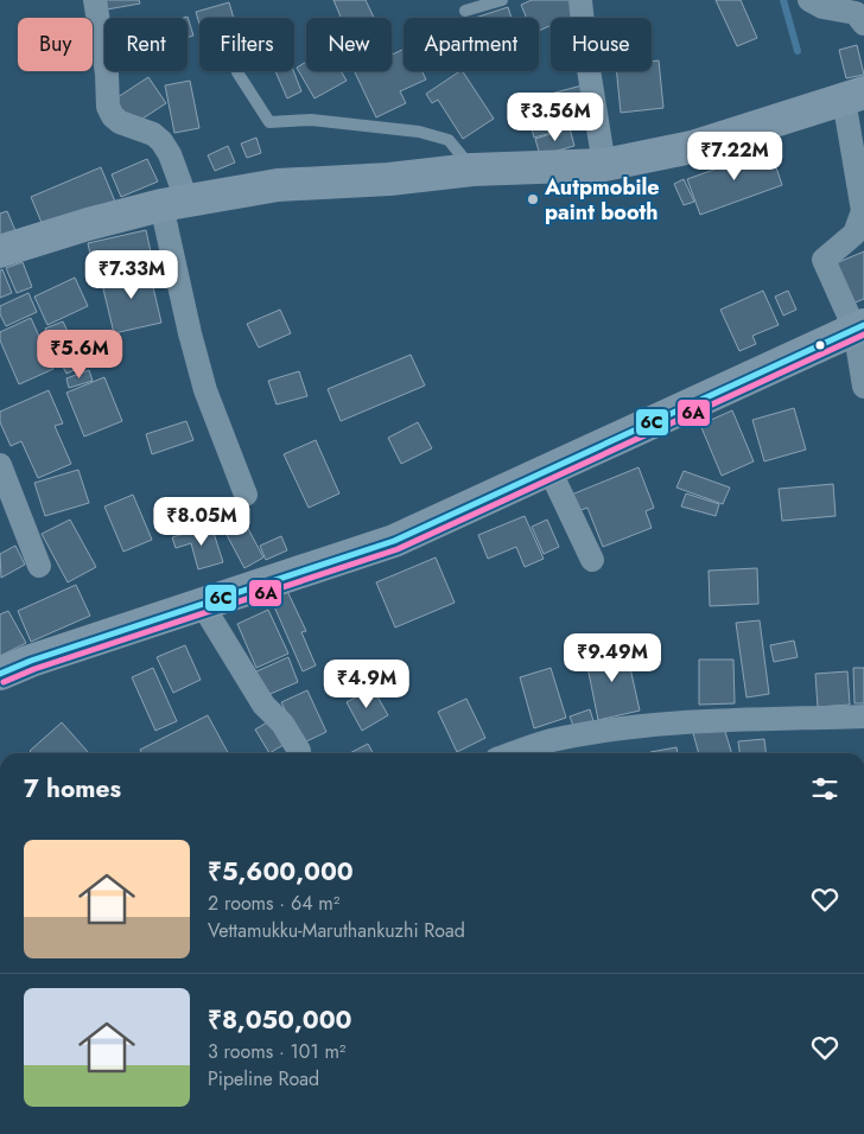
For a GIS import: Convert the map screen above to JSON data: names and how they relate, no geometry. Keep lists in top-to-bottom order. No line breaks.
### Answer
{"places":["Autpmobile paint booth"],"lines":["transit line 6C","transit line 6A"],"page":{"chip":["Buy","Rent","Filters","New","Apartment","House"],"price":["₹3.56M","₹7.22M","₹7.33M","₹5.6M","₹8.05M","₹9.49M","₹4.9M"],"heading":"7 homes","list":[{"name":"₹5,600,000","note":"2 rooms · 64 m² · Vettamukku-Maruthankuzhi Road"},{"name":"₹8,050,000","note":"3 rooms · 101 m² · Pipeline Road"}]}}
